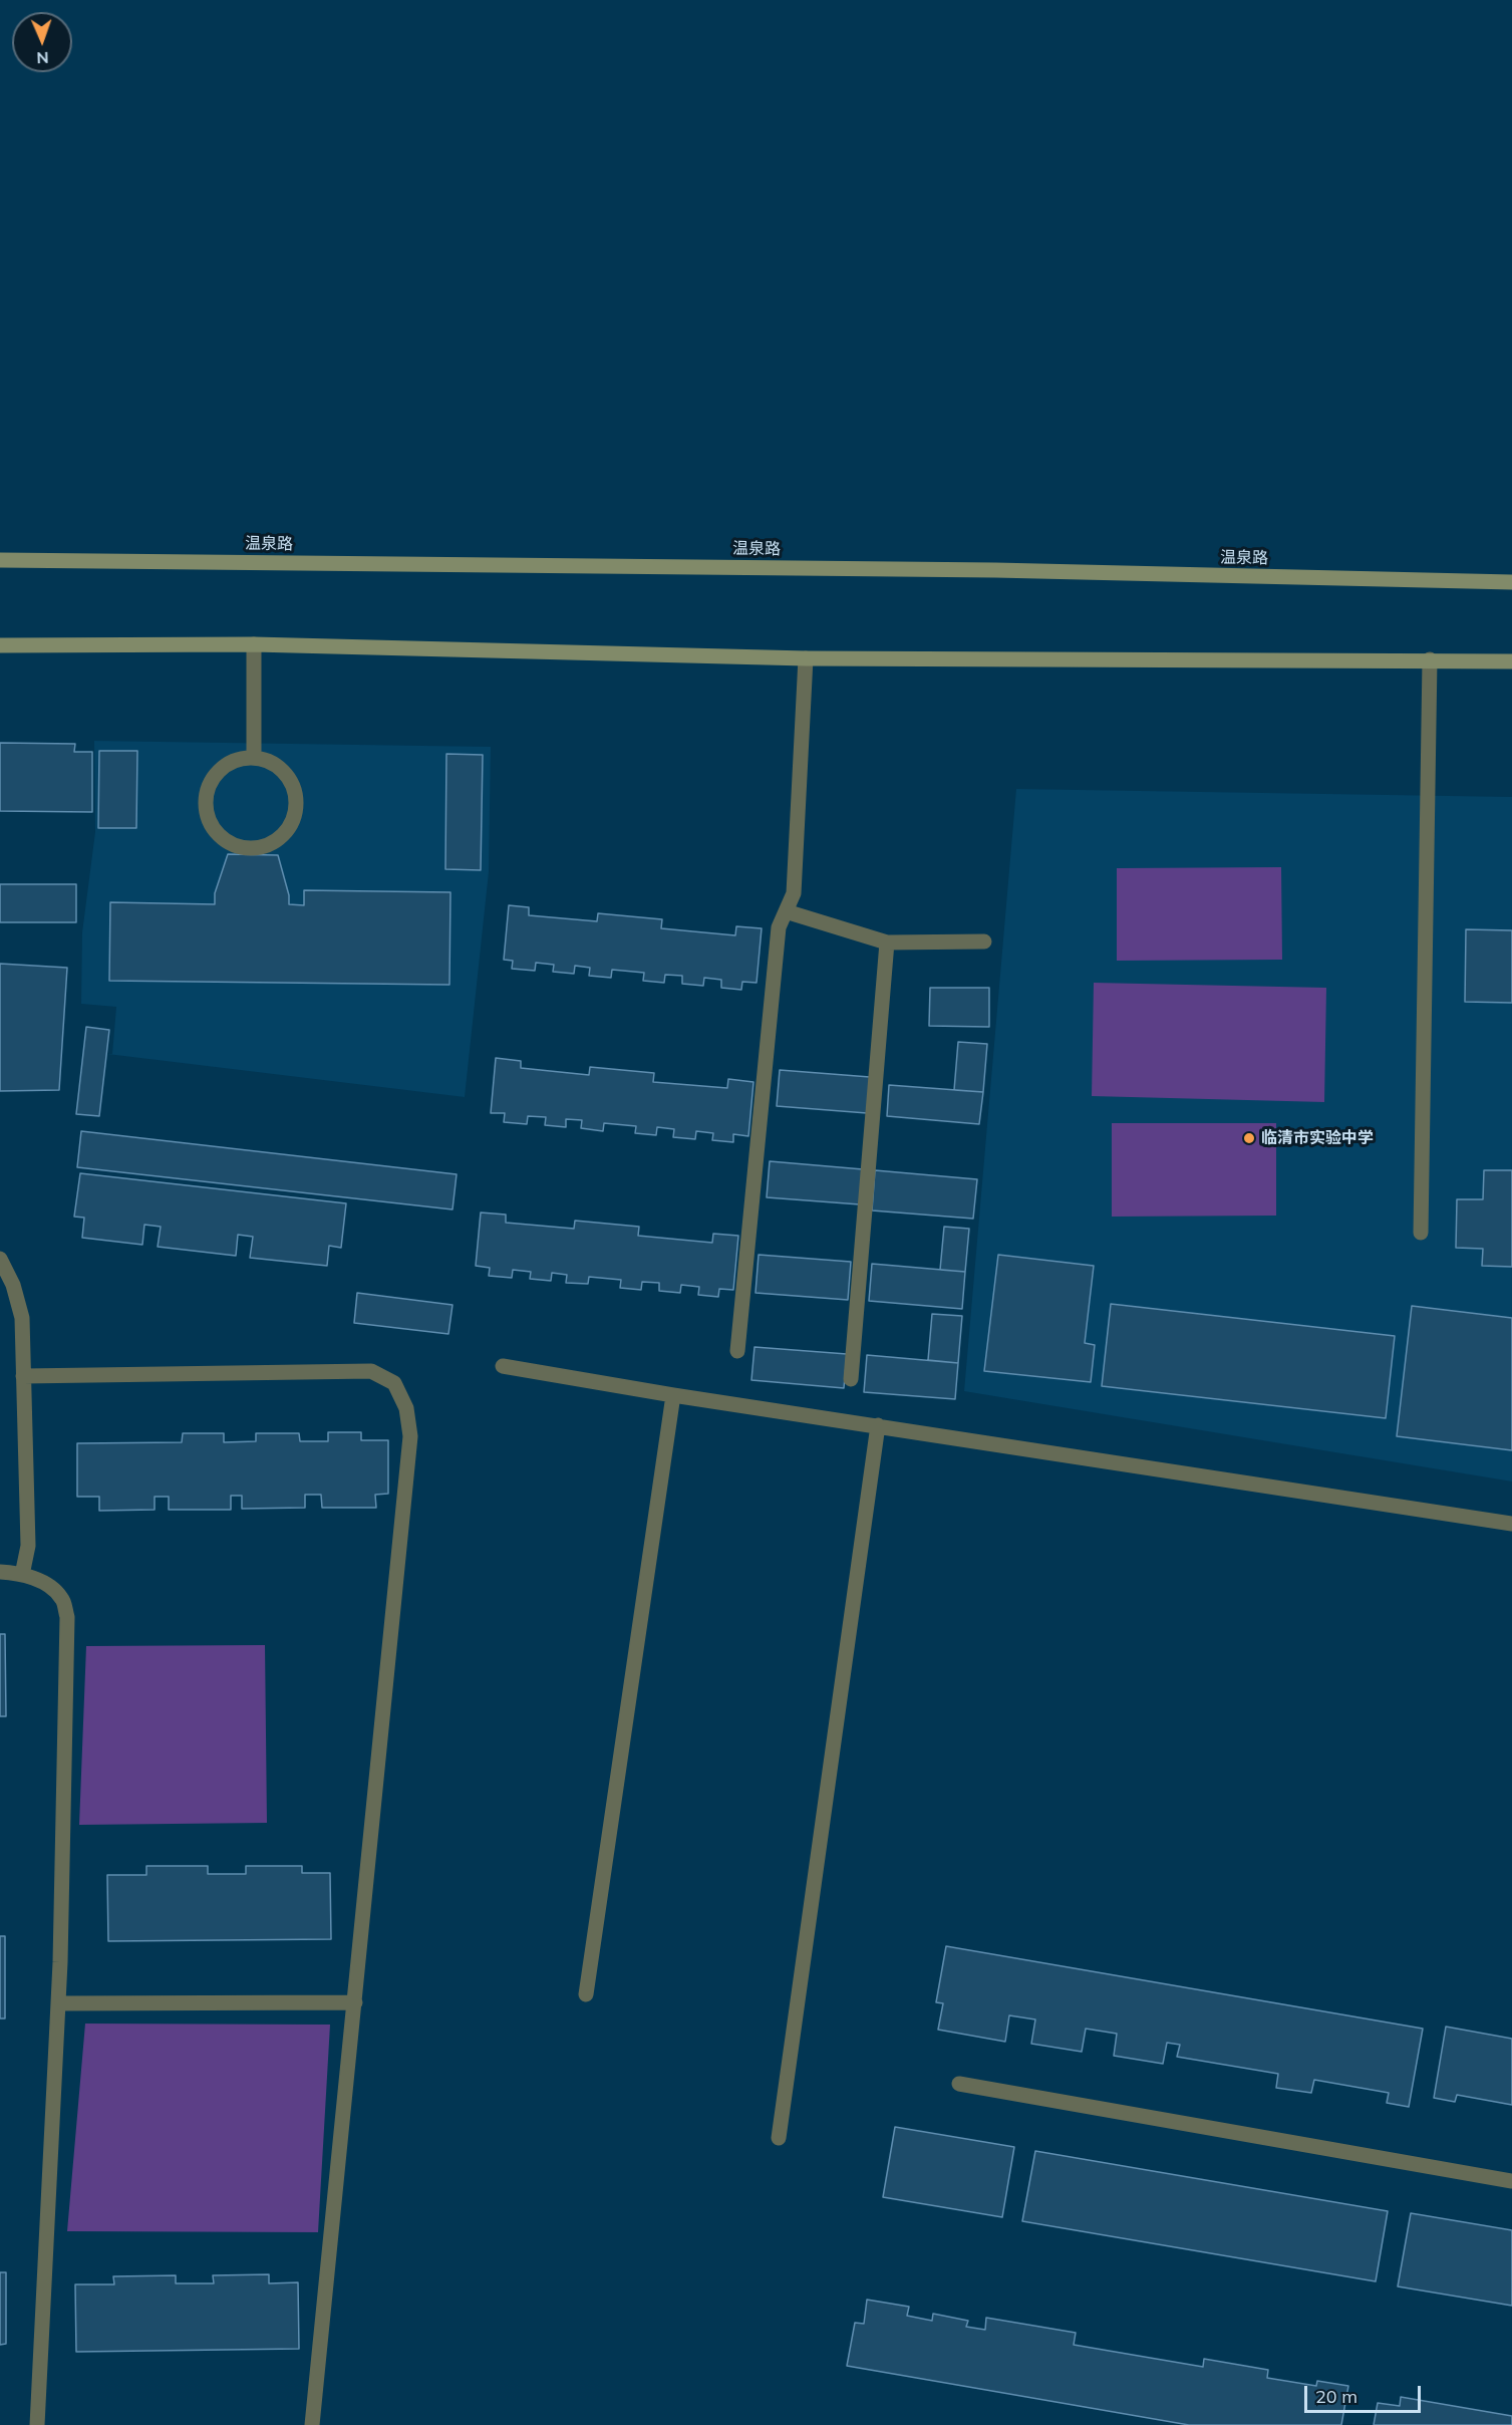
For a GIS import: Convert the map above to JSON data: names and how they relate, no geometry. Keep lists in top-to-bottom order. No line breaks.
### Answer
{"streets":{"main road":["温泉路"]},"places":["临清市实验中学"],"scale_bar":"20 m","north":"bottom"}
